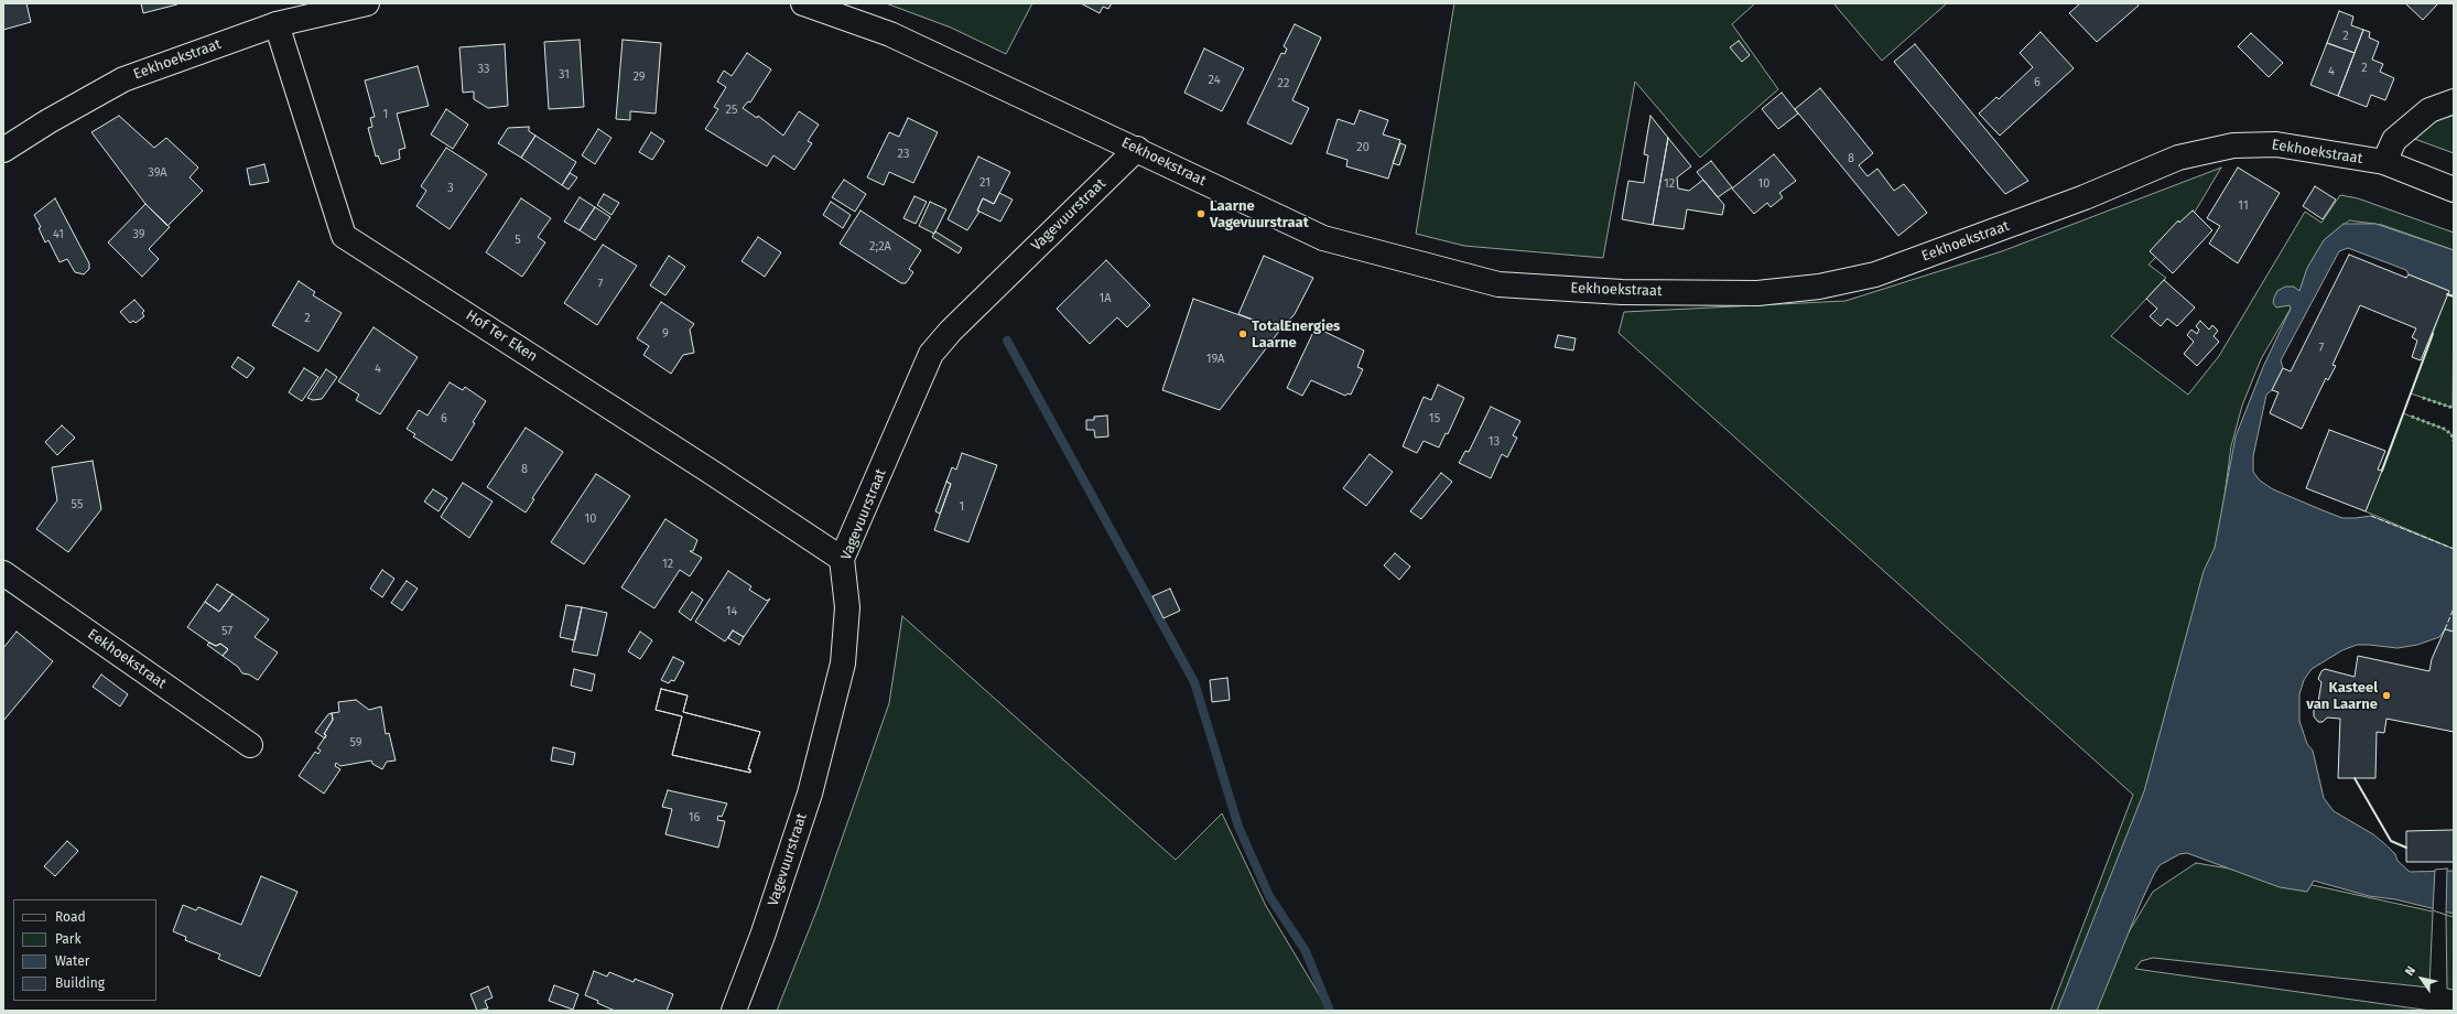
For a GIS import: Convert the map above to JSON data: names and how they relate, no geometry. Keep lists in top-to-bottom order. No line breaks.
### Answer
{"streets":{"street":["Eekhoekstraat","Vagevuurstraat","Hof Ter Eken"]},"crossings":[["Eekhoekstraat","Vagevuurstraat"],["Eekhoekstraat","Hof Ter Eken"],["Vagevuurstraat","Hof Ter Eken"]],"places":["Laarne Vagevuurstraat","TotalEnergies Laarne","Kasteel van Laarne"],"house_numbers":["2","2","33","4","31","29","24","6","22","25","1","20","23","8","39A","21","12","10","3","11","41","39","5","2;2A","7","1A","2","9","7","19A","4","6","15","13","8","55","1","10","12","14","57","59","16"],"legend":["Road","Park","Water","Building"],"north":"top left"}
